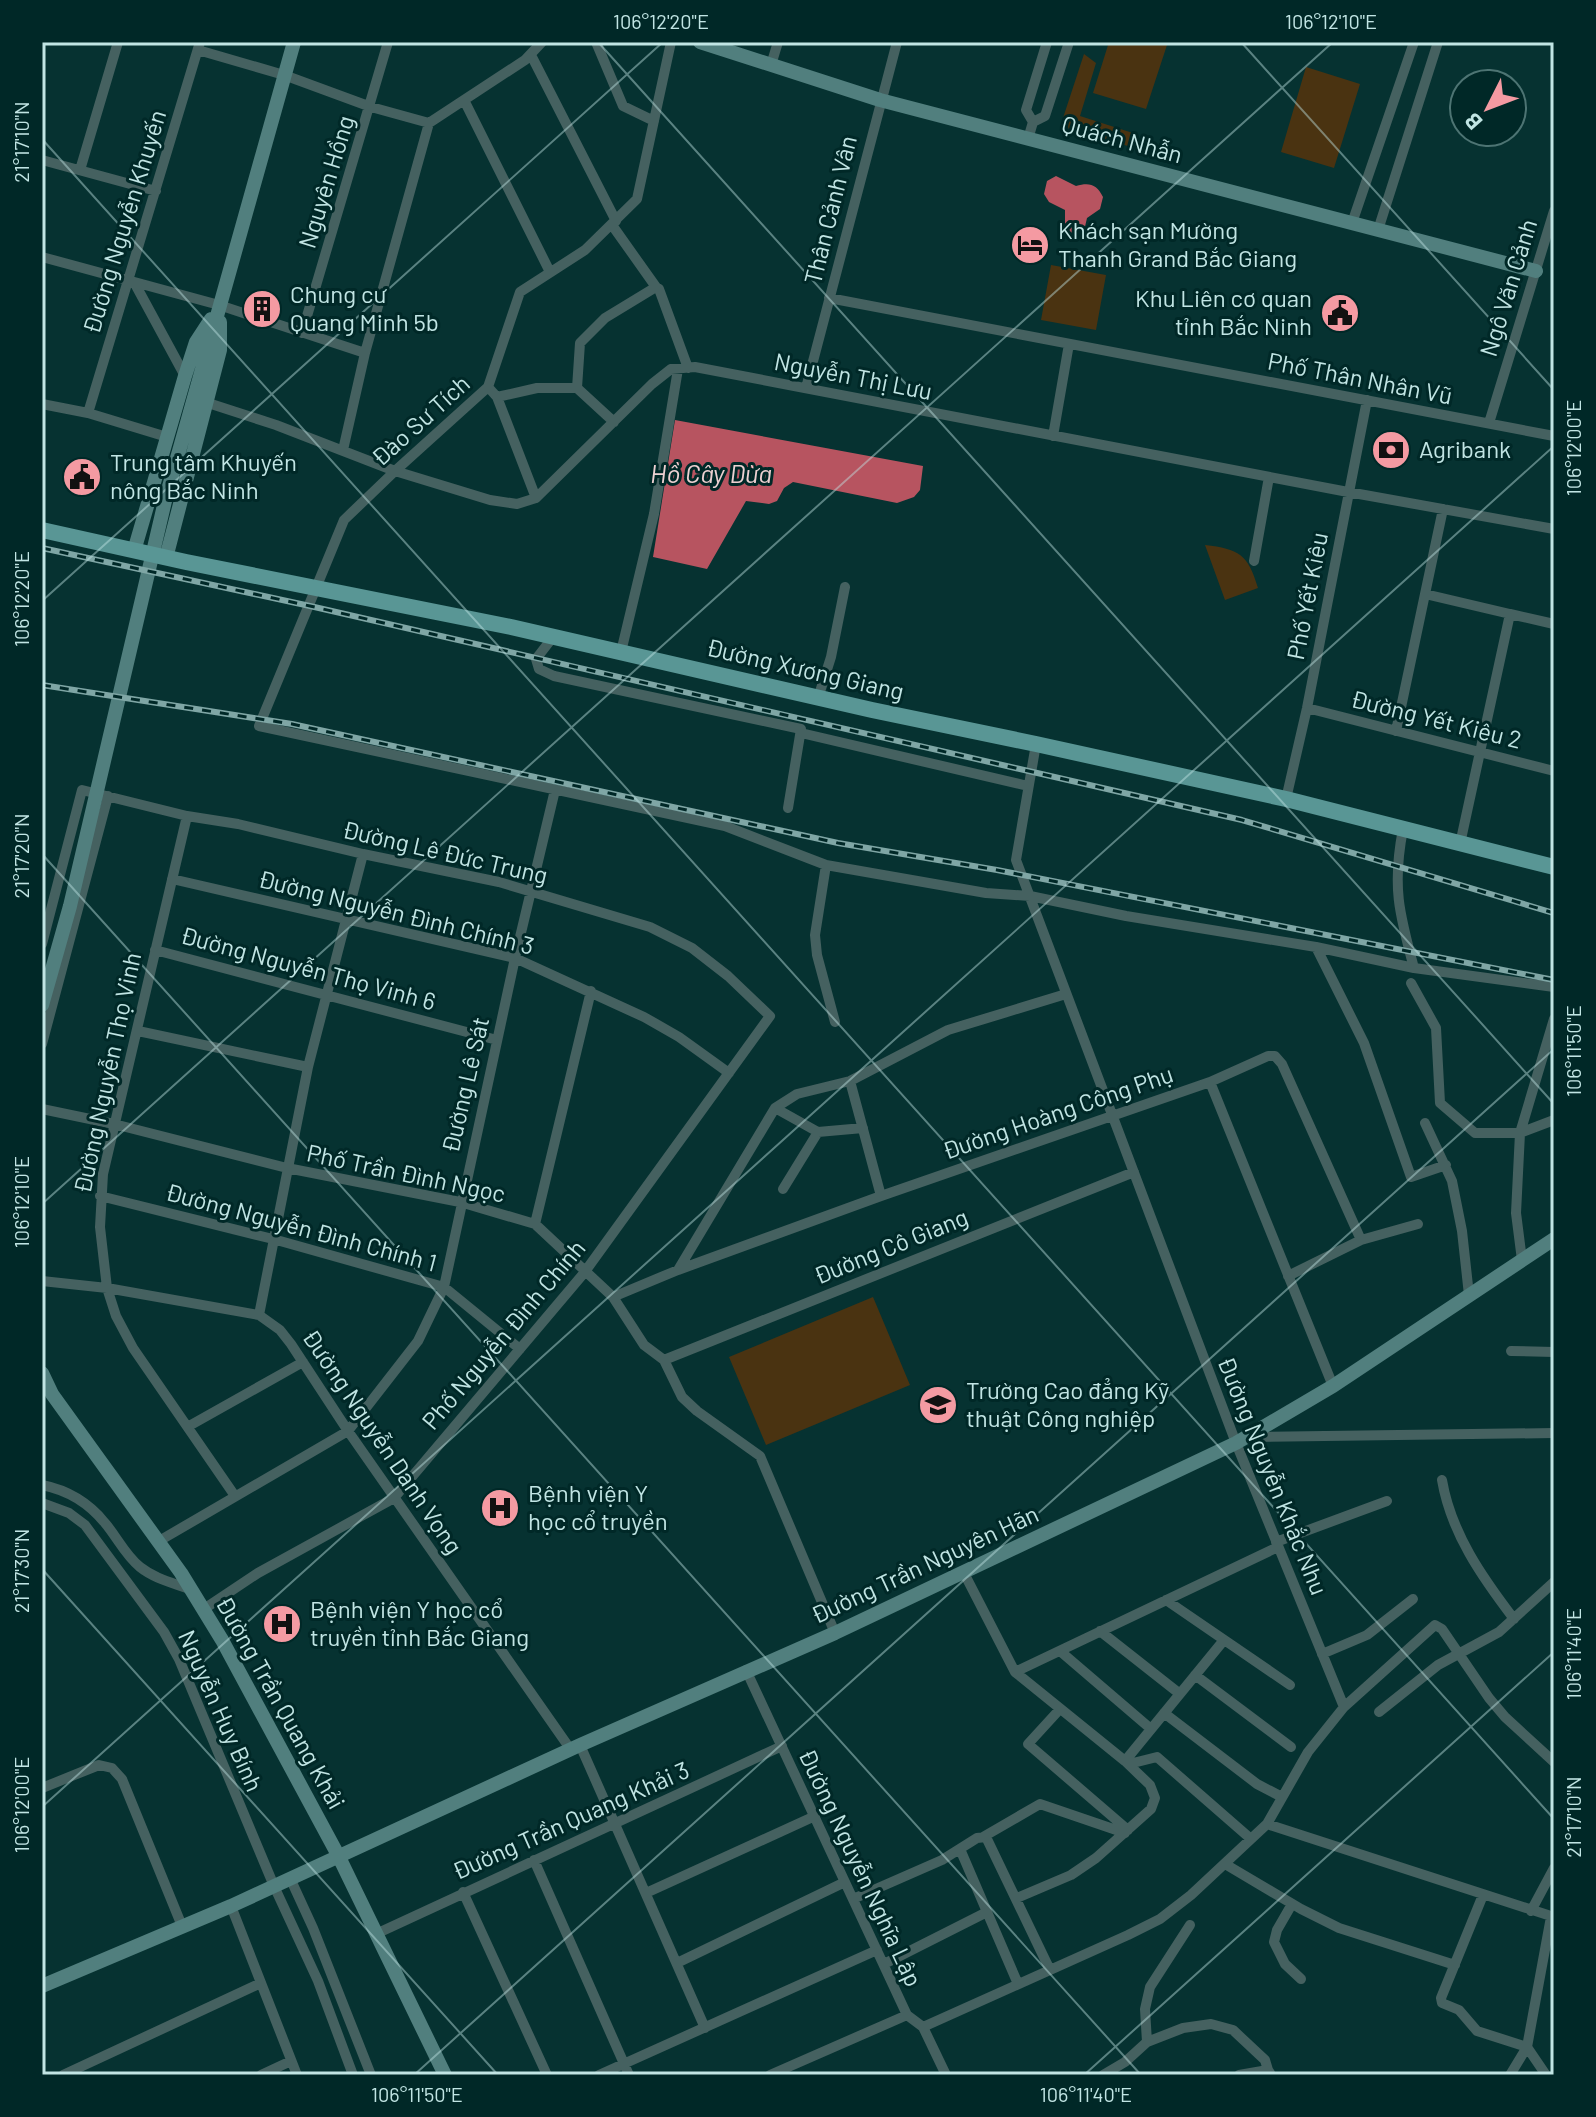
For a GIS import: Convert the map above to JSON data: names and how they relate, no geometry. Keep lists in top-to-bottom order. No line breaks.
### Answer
{"streets":{"main road":["Đường Xương Giang"],"street":["Quách Nhẫn","Nguyên Hồng","Thân Cảnh Vân","Đường Nguyễn Khuyến","Ngô Văn Cảnh","Nguyễn Thị Lưu","Phố Thân Nhân Vũ","Đào Sư Tích","Phố Yết Kiêu","Đường Yết Kiêu 2","Đường Lê Đức Trung","Đường Nguyễn Đình Chính 3","Đường Nguyễn Thọ Vinh 6","Đường Nguyễn Thọ Vinh","Đường Lê Sát","Đường Hoàng Công Phụ","Phố Trần Đình Ngọc","Đường Nguyễn Đình Chính 1","Đường Cô Giang","Phố Nguyễn Đình Chính","Đường Nguyễn Danh Vọng","Đường Nguyễn Khắc Nhu","Đường Trần Nguyên Hãn","Đường Trần Quang Khải","Nguyễn Huy Bính","Đường Trần Quang Khải 3","Đường Nguyễn Nghĩa Lập"]},"crossings":[["Quách Nhẫn","Thân Cảnh Vân"],["Quách Nhẫn","Ngô Văn Cảnh"],["Thân Cảnh Vân","Nguyễn Thị Lưu"],["Thân Cảnh Vân","Phố Thân Nhân Vũ"],["Ngô Văn Cảnh","Phố Thân Nhân Vũ"],["Nguyễn Thị Lưu","Phố Yết Kiêu"],["Phố Thân Nhân Vũ","Phố Yết Kiêu"],["Đào Sư Tích","Đường Xương Giang"],["Đào Sư Tích","Đường Lê Sát"],["Phố Yết Kiêu","Đường Xương Giang"],["Phố Yết Kiêu","Đường Yết Kiêu 2"],["Đường Xương Giang","Đường Nguyễn Khắc Nhu"],["Đường Lê Đức Trung","Đường Nguyễn Thọ Vinh"],["Đường Lê Đức Trung","Đường Lê Sát"],["Đường Lê Đức Trung","Phố Nguyễn Đình Chính"],["Đường Nguyễn Đình Chính 3","Đường Nguyễn Thọ Vinh"],["Đường Nguyễn Đình Chính 3","Đường Lê Sát"],["Đường Nguyễn Đình Chính 3","Phố Nguyễn Đình Chính"],["Đường Nguyễn Thọ Vinh 6","Đường Nguyễn Thọ Vinh"],["Đường Nguyễn Thọ Vinh 6","Đường Lê Sát"],["Đường Nguyễn Thọ Vinh","Đường Lê Sát"],["Đường Nguyễn Thọ Vinh","Phố Trần Đình Ngọc"],["Đường Nguyễn Thọ Vinh","Đường Nguyễn Đình Chính 1"],["Đường Lê Sát","Phố Trần Đình Ngọc"],["Đường Lê Sát","Đường Nguyễn Đình Chính 1"],["Đường Lê Sát","Đường Nguyễn Danh Vọng"],["Đường Lê Sát","Đường Trần Quang Khải"],["Đường Hoàng Công Phụ","Phố Trần Đình Ngọc"],["Đường Hoàng Công Phụ","Đường Nguyễn Khắc Nhu"],["Đường Hoàng Công Phụ","Đường Trần Nguyên Hãn"],["Phố Trần Đình Ngọc","Đường Cô Giang"],["Phố Trần Đình Ngọc","Phố Nguyễn Đình Chính"],["Phố Trần Đình Ngọc","Đường Trần Nguyên Hãn"],["Đường Nguyễn Đình Chính 1","Phố Nguyễn Đình Chính"],["Đường Cô Giang","Đường Nguyễn Khắc Nhu"],["Phố Nguyễn Đình Chính","Đường Nguyễn Danh Vọng"],["Phố Nguyễn Đình Chính","Đường Trần Quang Khải"],["Đường Nguyễn Danh Vọng","Đường Trần Nguyên Hãn"],["Đường Nguyễn Danh Vọng","Đường Trần Quang Khải 3"],["Đường Nguyễn Khắc Nhu","Đường Trần Nguyên Hãn"],["Đường Trần Nguyên Hãn","Đường Trần Quang Khải"],["Đường Trần Nguyên Hãn","Nguyễn Huy Bính"],["Đường Trần Nguyên Hãn","Đường Nguyễn Nghĩa Lập"],["Đường Trần Quang Khải","Đường Trần Quang Khải 3"],["Đường Trần Quang Khải 3","Đường Nguyễn Nghĩa Lập"]],"water":["Hồ Cây Dừa"],"places":{"hotel":["Khách sạn Mường Thanh Grand Bắc Giang"],"building":["Chung cư Quang Minh 5b"],"public building":["Khu Liên cơ quan tỉnh Bắc Ninh","Trung tâm Khuyến nông Bắc Ninh"],"bank":["Agribank"],"school or university":["Trường Cao đẳng Kỹ thuật Công nghiệp"],"hospital":["Bệnh viện Y học cổ truyền","Bệnh viện Y học cổ truyền tỉnh Bắc Giang"]},"north":"bottom left","coordinates":["106°12'20\"E","106°12'10\"E","21°17'10\"N","106°12'00\"E","21°17'20\"N","106°11'50\"E","21°17'30\"N","106°11'40\"E"]}
